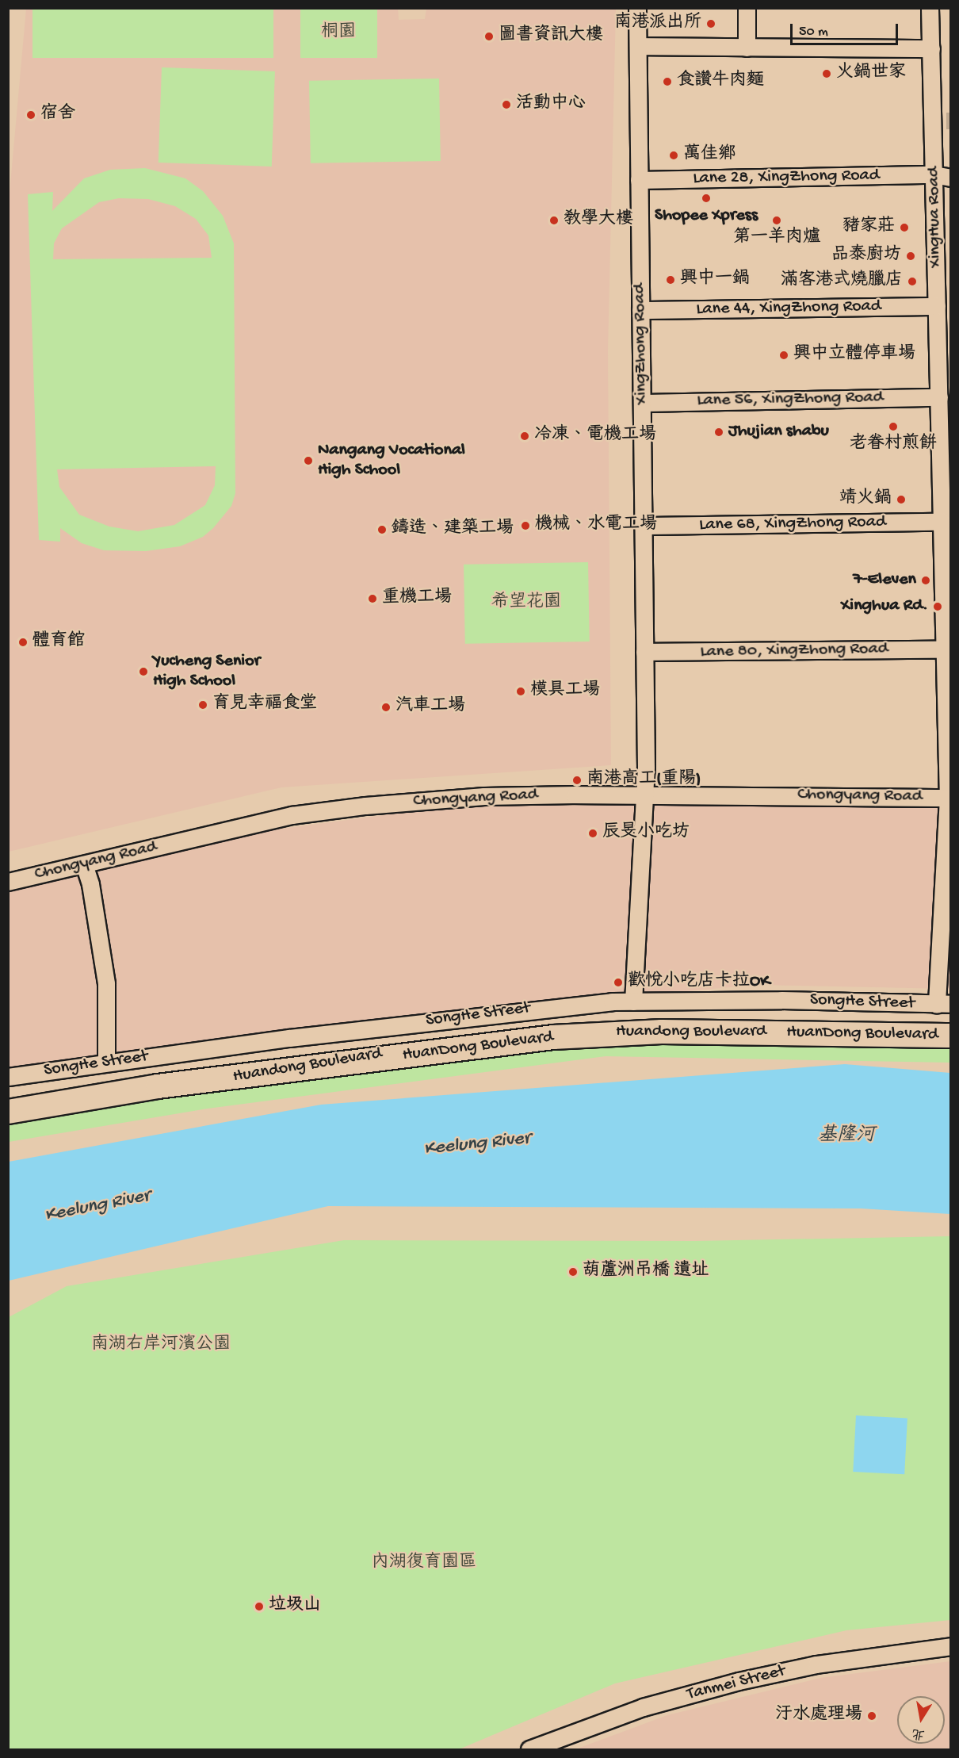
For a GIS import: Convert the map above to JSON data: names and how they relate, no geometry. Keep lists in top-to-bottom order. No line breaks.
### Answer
{"streets":{"highway":["Huandong Boulevard"],"street":["Lane 28, XingZhong Road","XingHua Road","Lane 44, XingZhong Road","XingZhong Road","Lane 56, XingZhong Road","Lane 68, XingZhong Road","Lane 80, XingZhong Road","Chongyang Road","SongHe Street","Tanmei Street"]},"crossings":[["Lane 28, XingZhong Road","XingHua Road"],["Lane 28, XingZhong Road","XingZhong Road"],["XingHua Road","Lane 44, XingZhong Road"],["XingHua Road","Lane 56, XingZhong Road"],["XingHua Road","Lane 68, XingZhong Road"],["XingHua Road","Lane 80, XingZhong Road"],["XingHua Road","Chongyang Road"],["XingHua Road","SongHe Street"],["Lane 44, XingZhong Road","XingZhong Road"],["XingZhong Road","Lane 56, XingZhong Road"],["XingZhong Road","Lane 68, XingZhong Road"],["XingZhong Road","Lane 80, XingZhong Road"],["XingZhong Road","Chongyang Road"],["XingZhong Road","SongHe Street"]],"water":["基隆河","Keelung River"],"parks":["桐園","希望花園","南湖右岸河濱公園","內湖復育園區"],"places":["南港派出所","圖書資訊大樓","火鍋世家","食讚牛肉麵","活動中心","宿舍","萬佳鄉","Shopee Xpress","教學大樓","第一羊肉爐","豬家莊","品泰廚坊","興中一鍋","滿客港式燒臘店","興中立體停車場","老眷村煎餅","Jhujian shabu","冷凍、電機工場","Nangang Vocational High School","靖火鍋","機械、水電工場","鑄造、建築工場","7-Eleven","重機工場","Xinghua Rd.","體育館","Yucheng Senior High School","模具工場","育見幸福食堂","汽車工場","南港高工(重陽)","辰旻小吃坊","歡悅小吃店卡拉OK","葫蘆洲吊橋 遺址","垃圾山","汙水處理場"],"scale_bar":"50 m","north":"bottom"}
